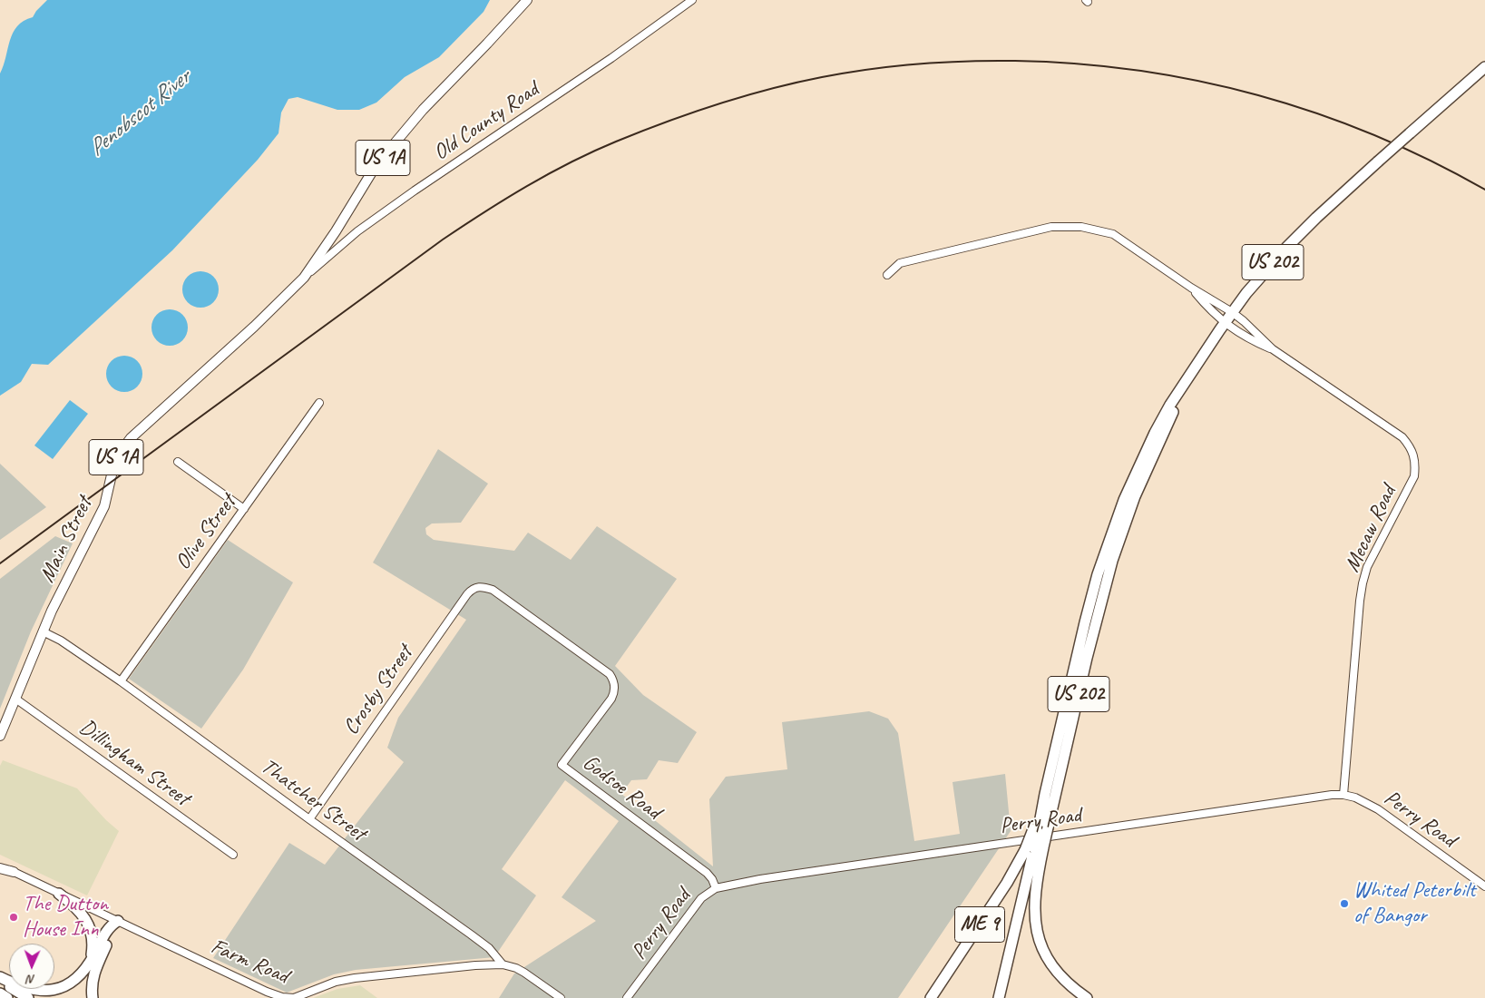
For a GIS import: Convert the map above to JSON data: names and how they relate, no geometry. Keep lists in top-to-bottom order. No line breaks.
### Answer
{"streets":{"highway":["US 202","ME 9"],"main road":["US 1A","Main Street"],"street":["Old County Road","Mecaw Road","Olive Street","Crosby Street","Dillingham Street","Godsoe Road","Thatcher Street","Perry Road","Farm Road"]},"crossings":[["Old County Road","US 1A"],["Old County Road","Main Street"],["US 1A","Main Street"],["US 202","Mecaw Road"],["US 202","ME 9"],["Mecaw Road","Perry Road"],["Olive Street","Thatcher Street"],["Main Street","Dillingham Street"],["Main Street","Thatcher Street"],["Crosby Street","Godsoe Road"],["Crosby Street","Thatcher Street"],["Godsoe Road","Perry Road"],["Thatcher Street","Farm Road"]],"water":["Penobscot River"],"places":["Whited Peterbilt of Bangor","The Dutton House Inn"],"north":"bottom"}
